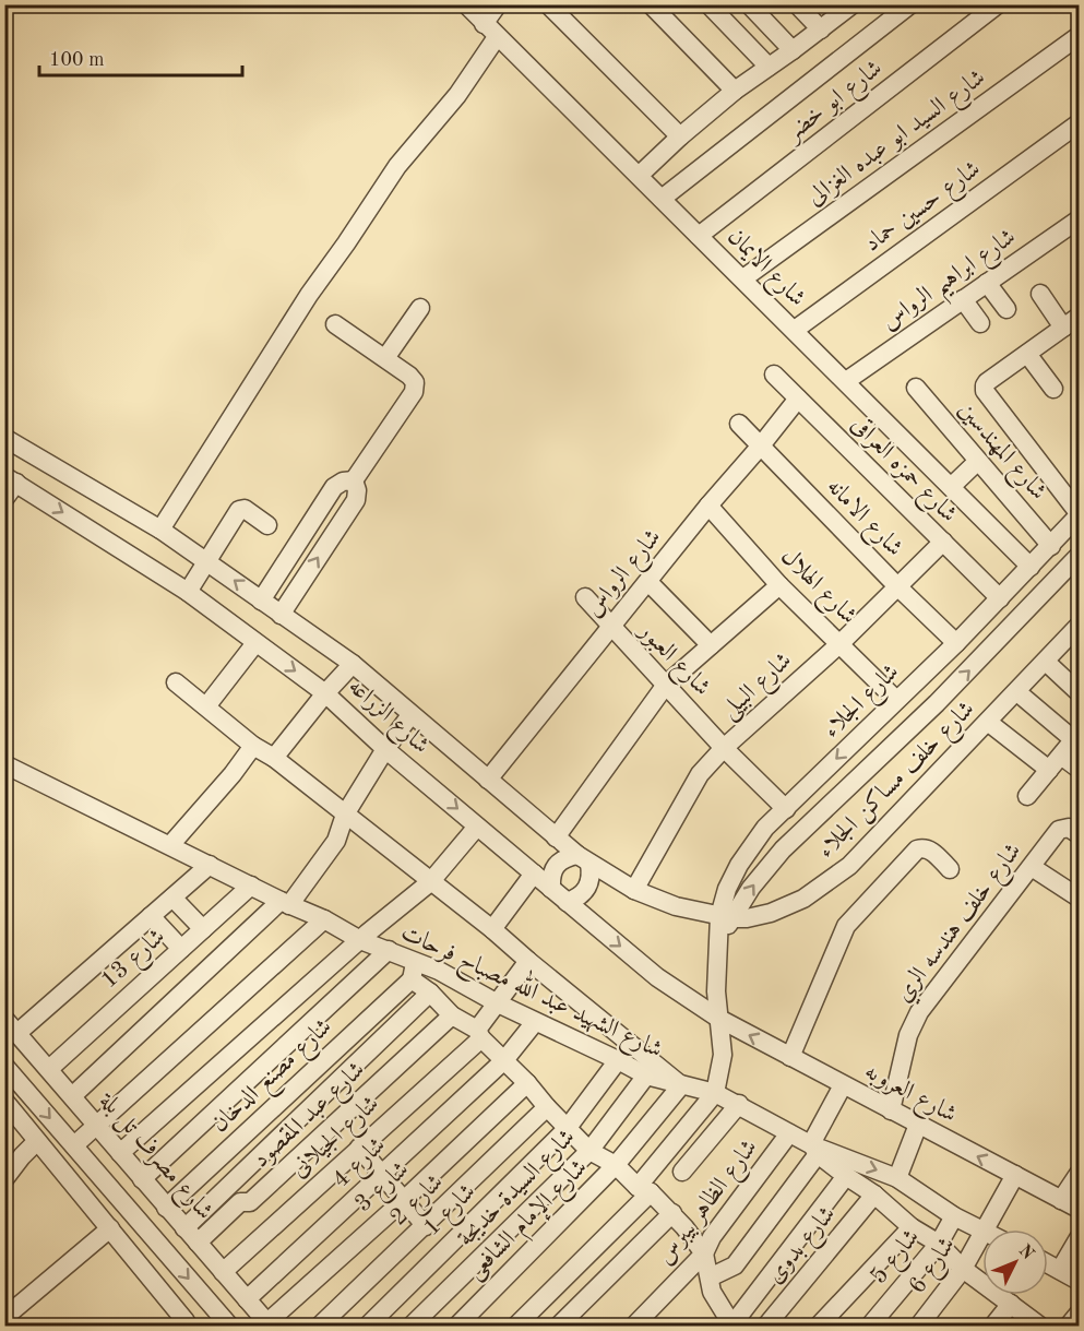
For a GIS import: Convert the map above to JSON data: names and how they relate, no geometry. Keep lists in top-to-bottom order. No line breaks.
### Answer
{"streets":{"street":["شارع ابو خضر","شارع السيد ابو عبده الغزالى","شارع حسين حماد","شارع الايمان","شارع ابراهيم الرواس","شارع المهندسين","شارع حمزه العراقى","شارع الامانه","شارع الرواس","شارع الهلال","شارع العبور","شارع البيلى","شارع الجلاء","شارع الزراعه","شارع خلف مساكن الجلاء","شارع خلف هندسه الري","شارع 13","شارع الشهيد عبد الله مصباح فرحات","شارع مصنع الدخان","شارع العروبه","شارع عبد المقصود","شارع الجيلانى","شارع مصرف تل بلة","شارع 4","شارع 3","شارع السيدة خديجة","شارع 2","شارع الظاهر بيبرس","شارع 1","شارع الإمام الشافعى","شارع بدوى","شارع 5","شارع 6"]},"crossings":[["شارع ابو خضر","شارع الايمان"],["شارع السيد ابو عبده الغزالى","شارع الايمان"],["شارع حسين حماد","شارع الايمان"],["شارع الايمان","شارع ابراهيم الرواس"],["شارع الايمان","شارع الجلاء"],["شارع المهندسين","شارع الجلاء"],["شارع حمزه العراقى","شارع الرواس"],["شارع حمزه العراقى","شارع البيلى"],["شارع حمزه العراقى","شارع الجلاء"],["شارع الامانه","شارع الرواس"],["شارع الامانه","شارع البيلى"],["شارع الامانه","شارع الجلاء"],["شارع الرواس","شارع الهلال"],["شارع الرواس","شارع العبور"],["شارع الرواس","شارع الزراعه"],["شارع الهلال","شارع البيلى"],["شارع الهلال","شارع الجلاء"],["شارع العبور","شارع البيلى"],["شارع العبور","شارع الجلاء"],["شارع البيلى","شارع الزراعه"],["شارع الجلاء","شارع الزراعه"],["شارع الجلاء","شارع خلف مساكن الجلاء"],["شارع الجلاء","شارع الشهيد عبد الله مصباح فرحات"],["شارع الجلاء","شارع العروبه"],["شارع الزراعه","شارع خلف مساكن الجلاء"],["شارع الزراعه","شارع العروبه"],["شارع خلف هندسه الري","شارع العروبه"],["شارع 13","شارع الشهيد عبد الله مصباح فرحات"],["شارع 13","شارع مصرف تل بلة"],["شارع الشهيد عبد الله مصباح فرحات","شارع مصنع الدخان"],["شارع الشهيد عبد الله مصباح فرحات","شارع الجيلانى"],["شارع الشهيد عبد الله مصباح فرحات","شارع 4"],["شارع الشهيد عبد الله مصباح فرحات","شارع السيدة خديجة"],["شارع الشهيد عبد الله مصباح فرحات","شارع الظاهر بيبرس"],["شارع الشهيد عبد الله مصباح فرحات","شارع 1"],["شارع الشهيد عبد الله مصباح فرحات","شارع الإمام الشافعى"],["شارع الشهيد عبد الله مصباح فرحات","شارع بدوى"],["شارع الشهيد عبد الله مصباح فرحات","شارع 5"],["شارع الشهيد عبد الله مصباح فرحات","شارع 6"],["شارع مصنع الدخان","شارع مصرف تل بلة"],["شارع العروبه","شارع 6"],["شارع عبد المقصود","شارع مصرف تل بلة"],["شارع الجيلانى","شارع مصرف تل بلة"],["شارع مصرف تل بلة","شارع 4"],["شارع مصرف تل بلة","شارع 3"]],"scale_bar":"100 m","north":"top right"}
